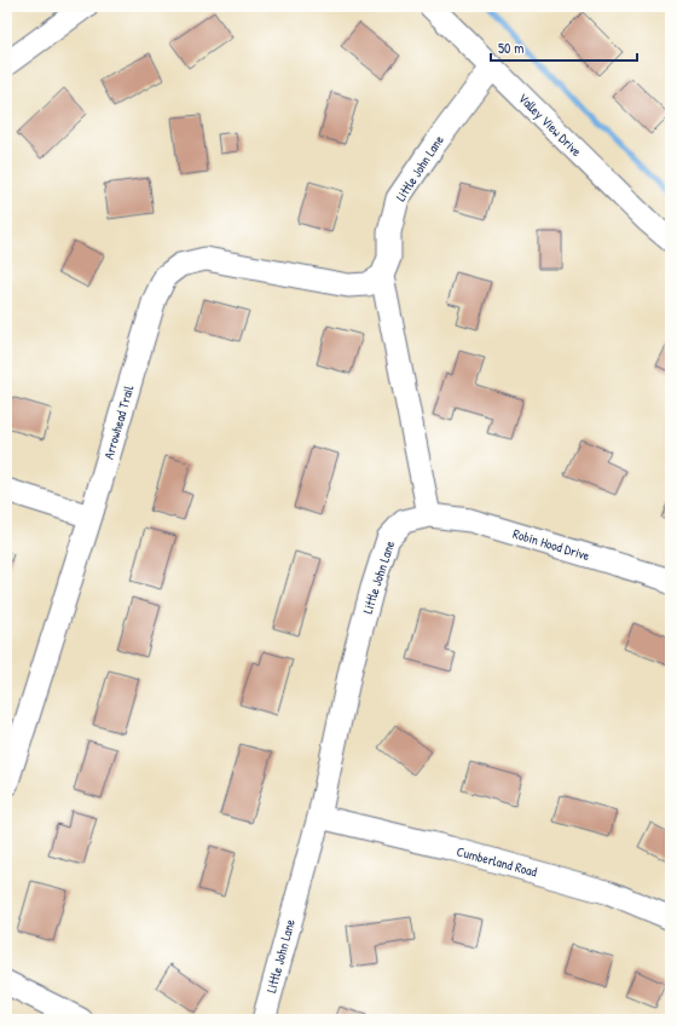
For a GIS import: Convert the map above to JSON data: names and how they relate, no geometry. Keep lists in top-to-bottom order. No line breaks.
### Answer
{"streets":{"street":["Valley View Drive","Little John Lane","Arrowhead Trail","Robin Hood Drive","Cumberland Road"]},"crossings":[["Valley View Drive","Little John Lane"],["Little John Lane","Arrowhead Trail"],["Little John Lane","Robin Hood Drive"],["Little John Lane","Cumberland Road"]],"scale_bar":"50 m"}
